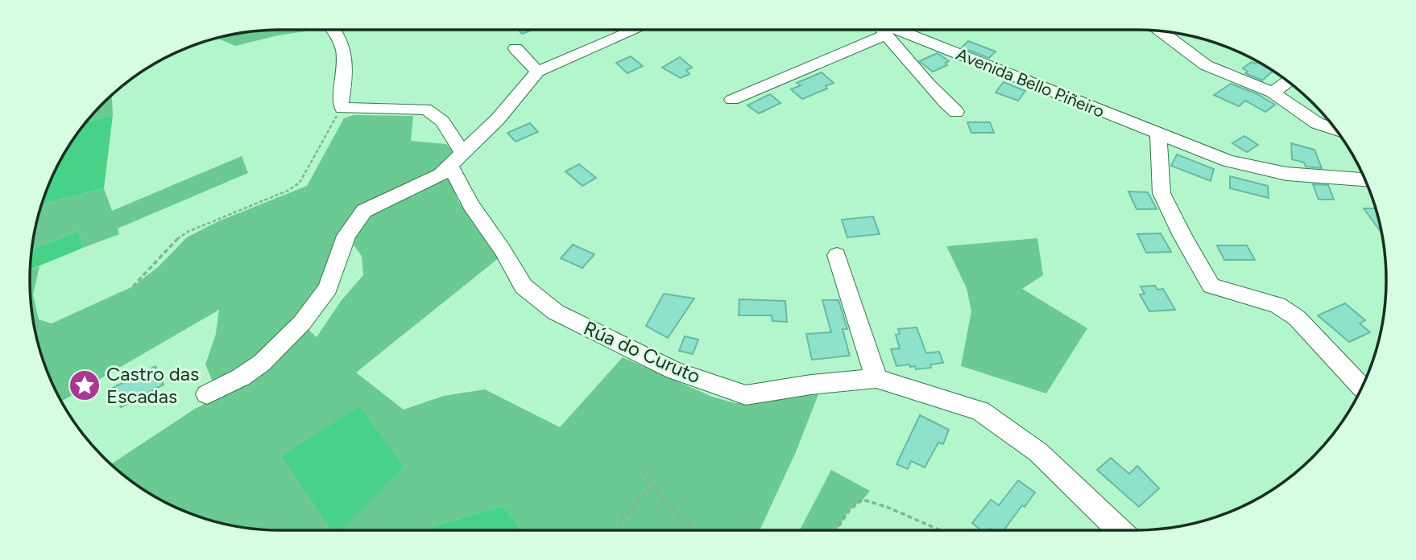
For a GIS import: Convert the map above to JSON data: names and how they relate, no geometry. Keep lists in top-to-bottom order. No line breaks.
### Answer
{"streets":{"street":["Avenida Bello Piñeiro","Rúa do Curuto"]},"places":{"place":["Castro das Escadas"]}}
